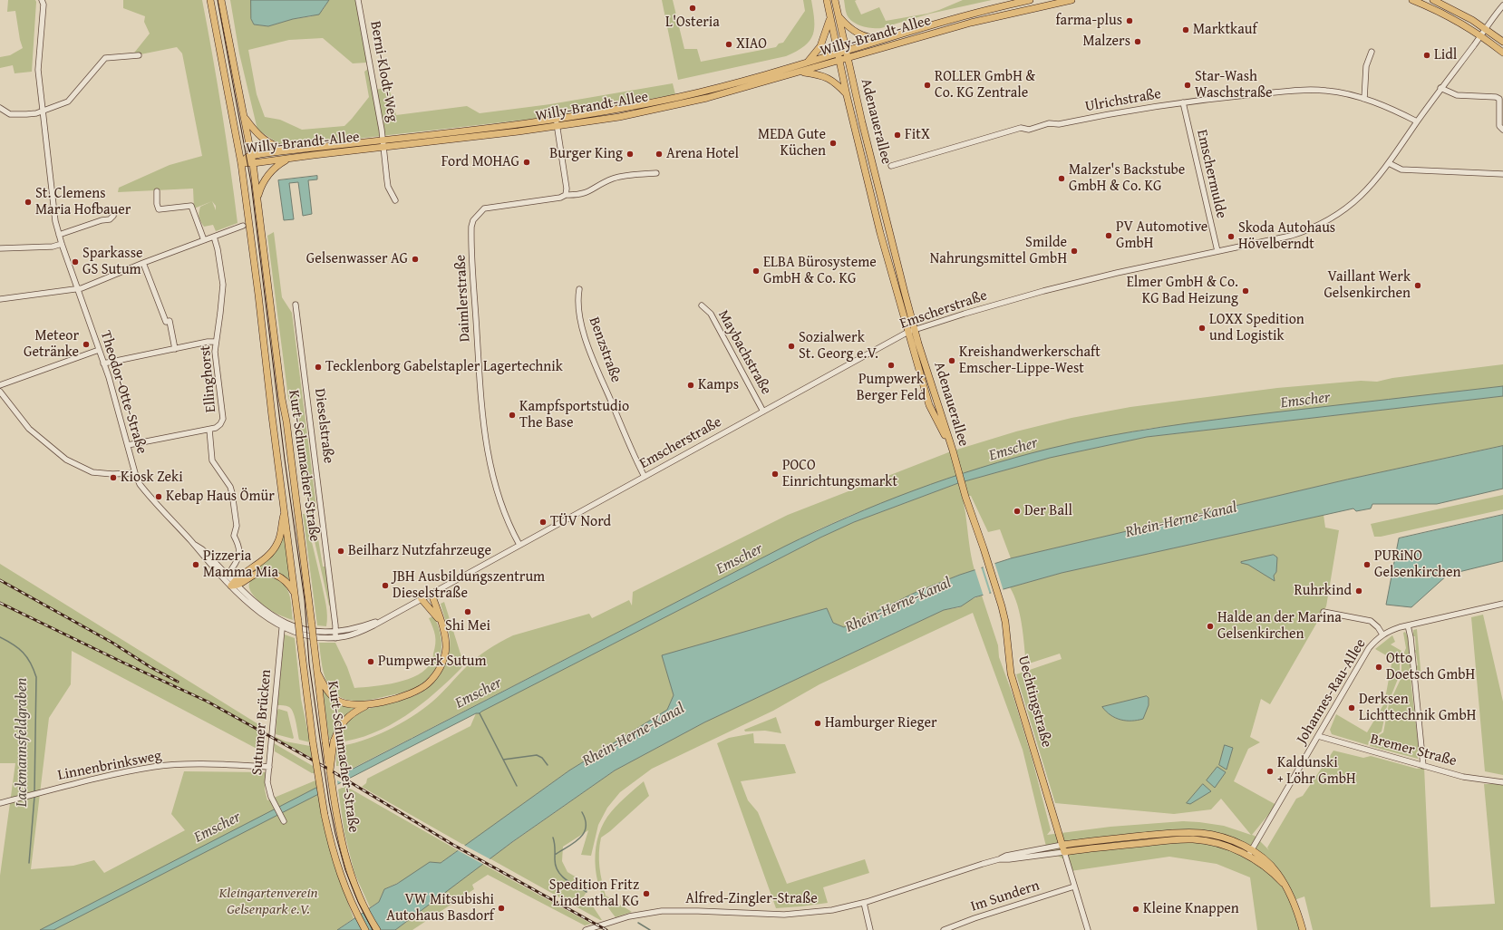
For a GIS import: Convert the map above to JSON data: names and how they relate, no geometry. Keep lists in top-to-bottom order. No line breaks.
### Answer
{"streets":{"main road":["Willy-Brandt-Allee","Adenauerallee","Kurt-Schumacher-Straße","Uechtingstraße"],"street":["Berni-Klodt-Weg","Ulrichstraße","Emschermulde","Daimlerstraße","Emscherstraße","Benzstraße","Maybachstraße","Ellinghorst","Theodor-Otte-Straße","Dieselstraße","Johannes-Rau-Allee","Sutumer Brücken","Bremer Straße","Linnenbrinksweg","Im Sundern","Alfred-Zingler-Straße"]},"crossings":[["Willy-Brandt-Allee","Berni-Klodt-Weg"],["Willy-Brandt-Allee","Adenauerallee"],["Willy-Brandt-Allee","Kurt-Schumacher-Straße"],["Ulrichstraße","Emschermulde"],["Ulrichstraße","Emscherstraße"],["Adenauerallee","Emscherstraße"],["Adenauerallee","Uechtingstraße"],["Emschermulde","Emscherstraße"],["Daimlerstraße","Emscherstraße"],["Emscherstraße","Benzstraße"],["Emscherstraße","Maybachstraße"],["Emscherstraße","Theodor-Otte-Straße"],["Emscherstraße","Dieselstraße"],["Emscherstraße","Sutumer Brücken"],["Ellinghorst","Theodor-Otte-Straße"],["Theodor-Otte-Straße","Sutumer Brücken"],["Johannes-Rau-Allee","Bremer Straße"],["Uechtingstraße","Im Sundern"],["Uechtingstraße","Alfred-Zingler-Straße"],["Sutumer Brücken","Linnenbrinksweg"]],"water":["Emscher","Rhein-Herne-Kanal","Lackmannsfeldgraben"],"parks":["Kleingartenverein Gelsenpark e.V."],"places":["L'Osteria","farma-plus","Marktkauf","Malzers","XIAO","Lidl","ROLLER GmbH & Co. KG Zentrale","Star-Wash Waschstraße","FitX","MEDA Gute Küchen","Burger King","Arena Hotel","Ford MOHAG","Malzer's Backstube GmbH & Co. KG","St. Clemens Maria Hofbauer","PV Automotive GmbH","Skoda Autohaus Hövelberndt","Smilde Nahrungsmittel GmbH","Gelsenwasser AG","Sparkasse GS Sutum","ELBA Bürosysteme GmbH & Co. KG","Vaillant Werk Gelsenkirchen","Elmer GmbH & Co. KG Bad Heizung","LOXX Spedition und Logistik","Meteor Getränke","Sozialwerk St. Georg e.V.","Kreishandwerkerschaft Emscher-Lippe-West","Pumpwerk Berger Feld","Tecklenborg Gabelstapler Lagertechnik","Kamps","Kampfsportstudio The Base","POCO Einrichtungsmarkt","Kiosk Zeki","Kebap Haus Ömür","Der Ball","TÜV Nord","Beilharz Nutzfahrzeuge","Pizzeria Mamma Mia","PURiNO Gelsenkirchen","JBH Ausbildungszentrum Dieselstraße","Ruhrkind","Shi Mei","Halde an der Marina Gelsenkirchen","Pumpwerk Sutum","Otto Doetsch GmbH","Derksen Lichttechnik GmbH","Hamburger Rieger","Kaldunski + Löhr GmbH","Spedition Fritz Lindenthal KG","VW Mitsubishi Autohaus Basdorf","Kleine Knappen"]}
